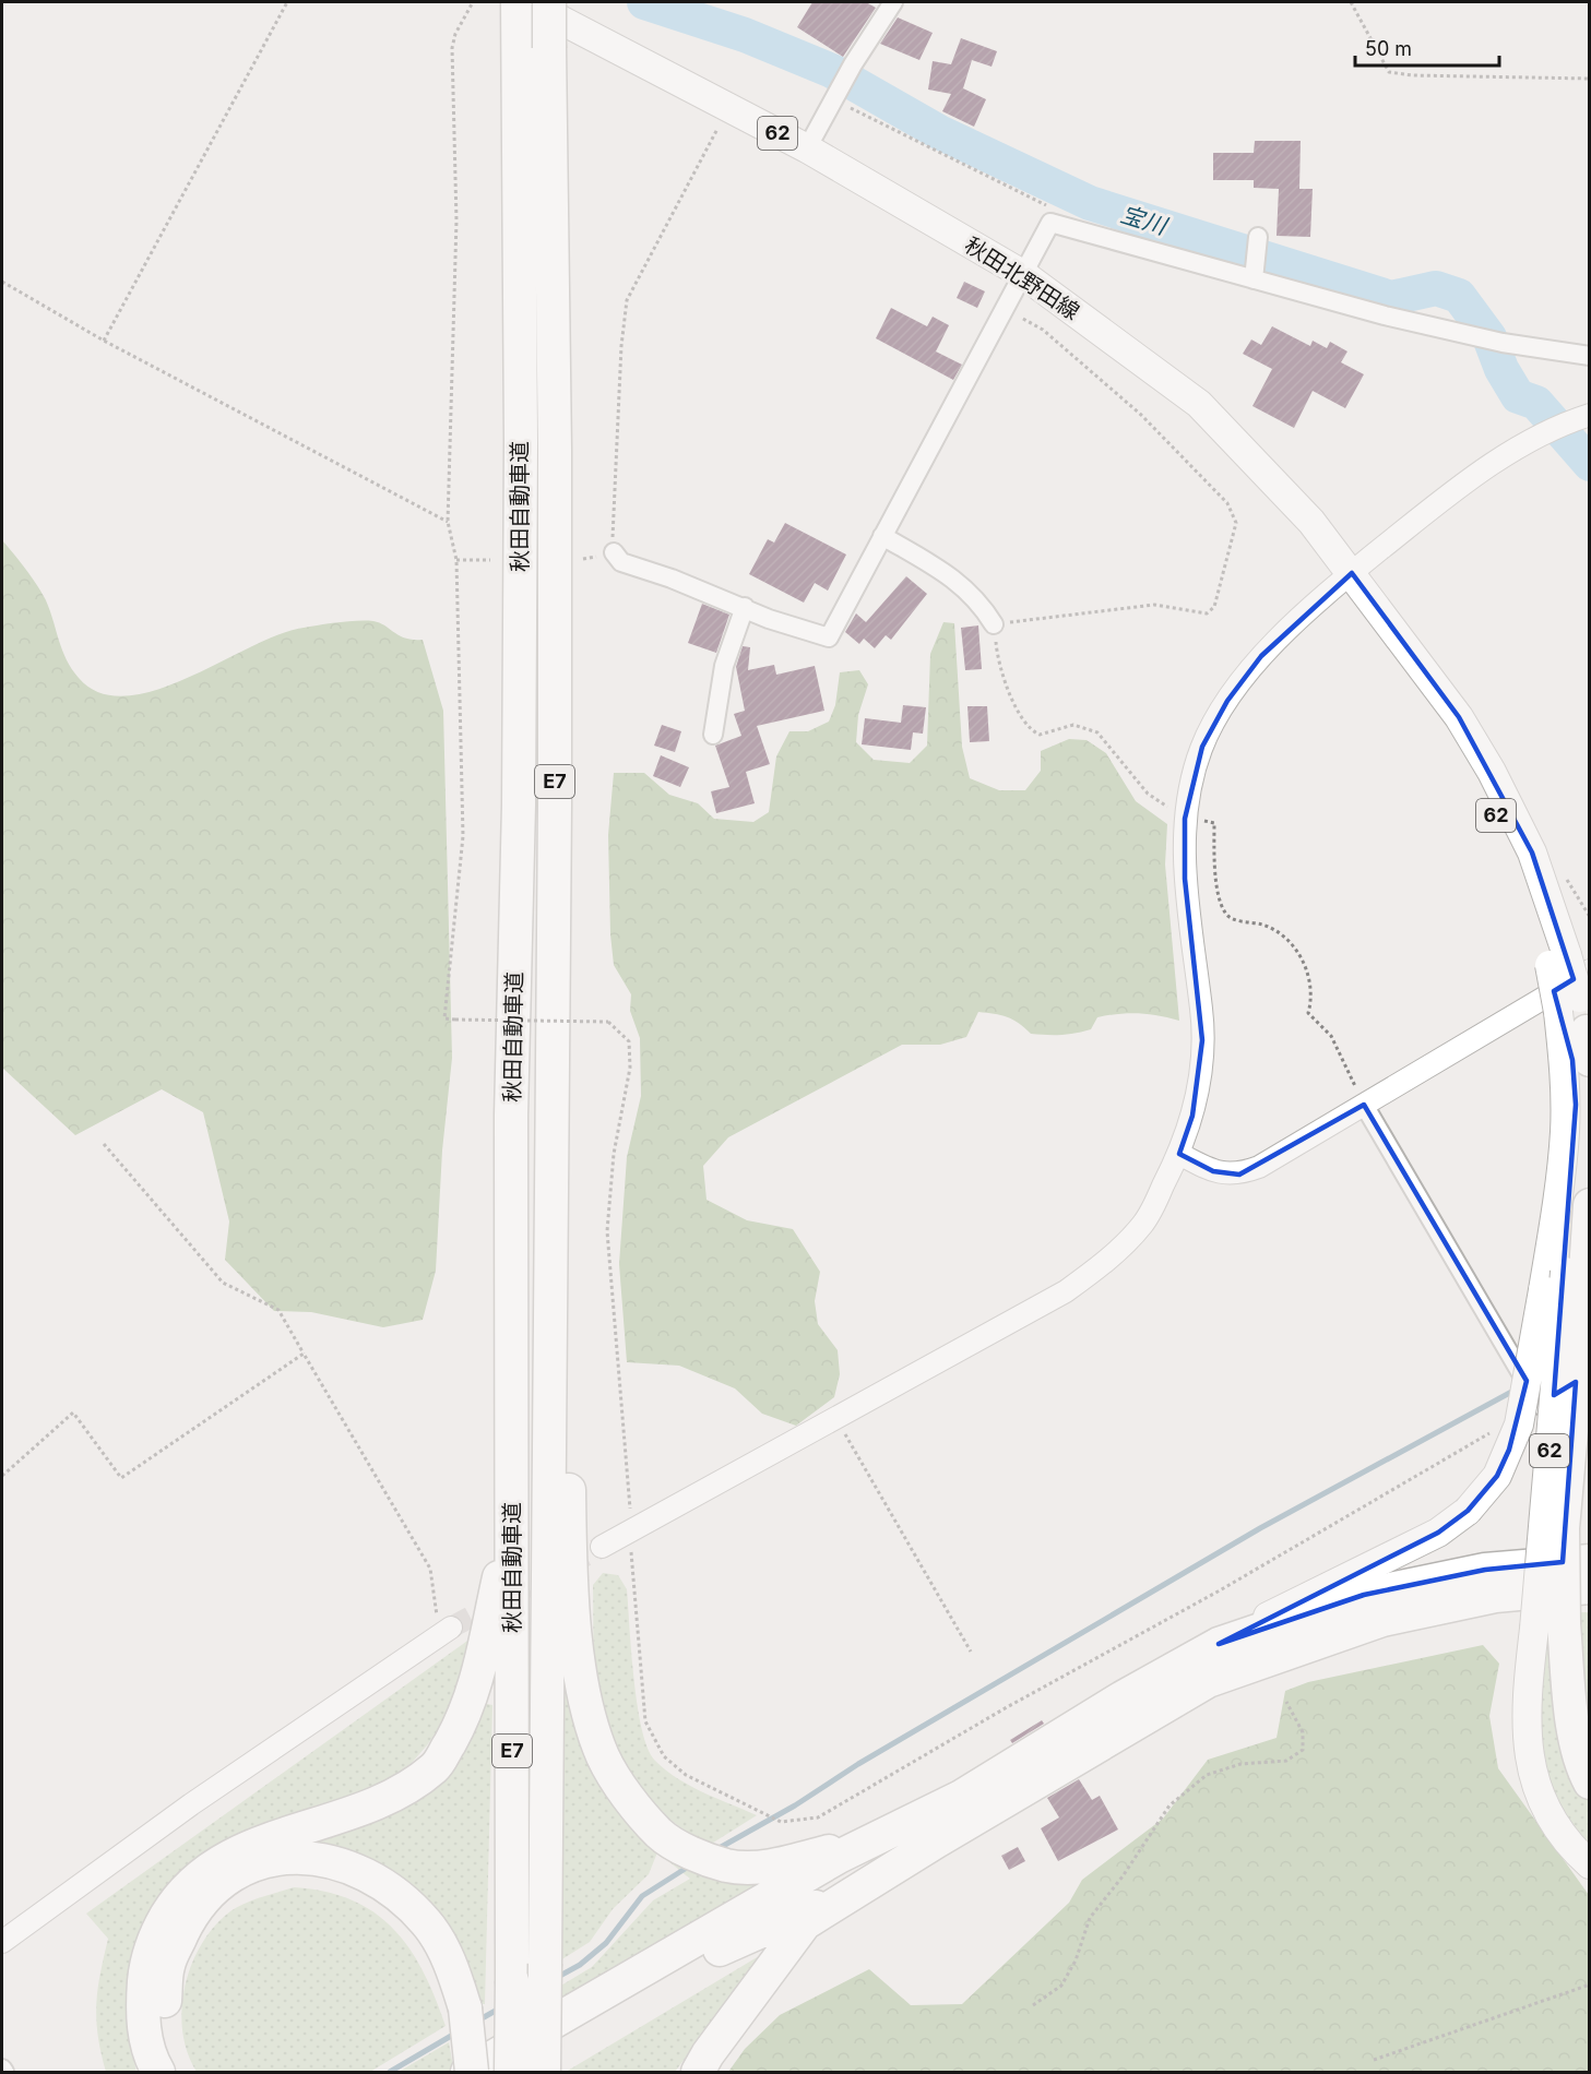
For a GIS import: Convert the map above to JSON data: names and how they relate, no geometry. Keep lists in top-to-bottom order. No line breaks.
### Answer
{"streets":{"highway":["秋田自動車道","E7"],"main road":["62","秋田北野田線"]},"crossings":[["62","秋田北野田線"]],"water":["宝川"],"scale_bar":"50 m"}
